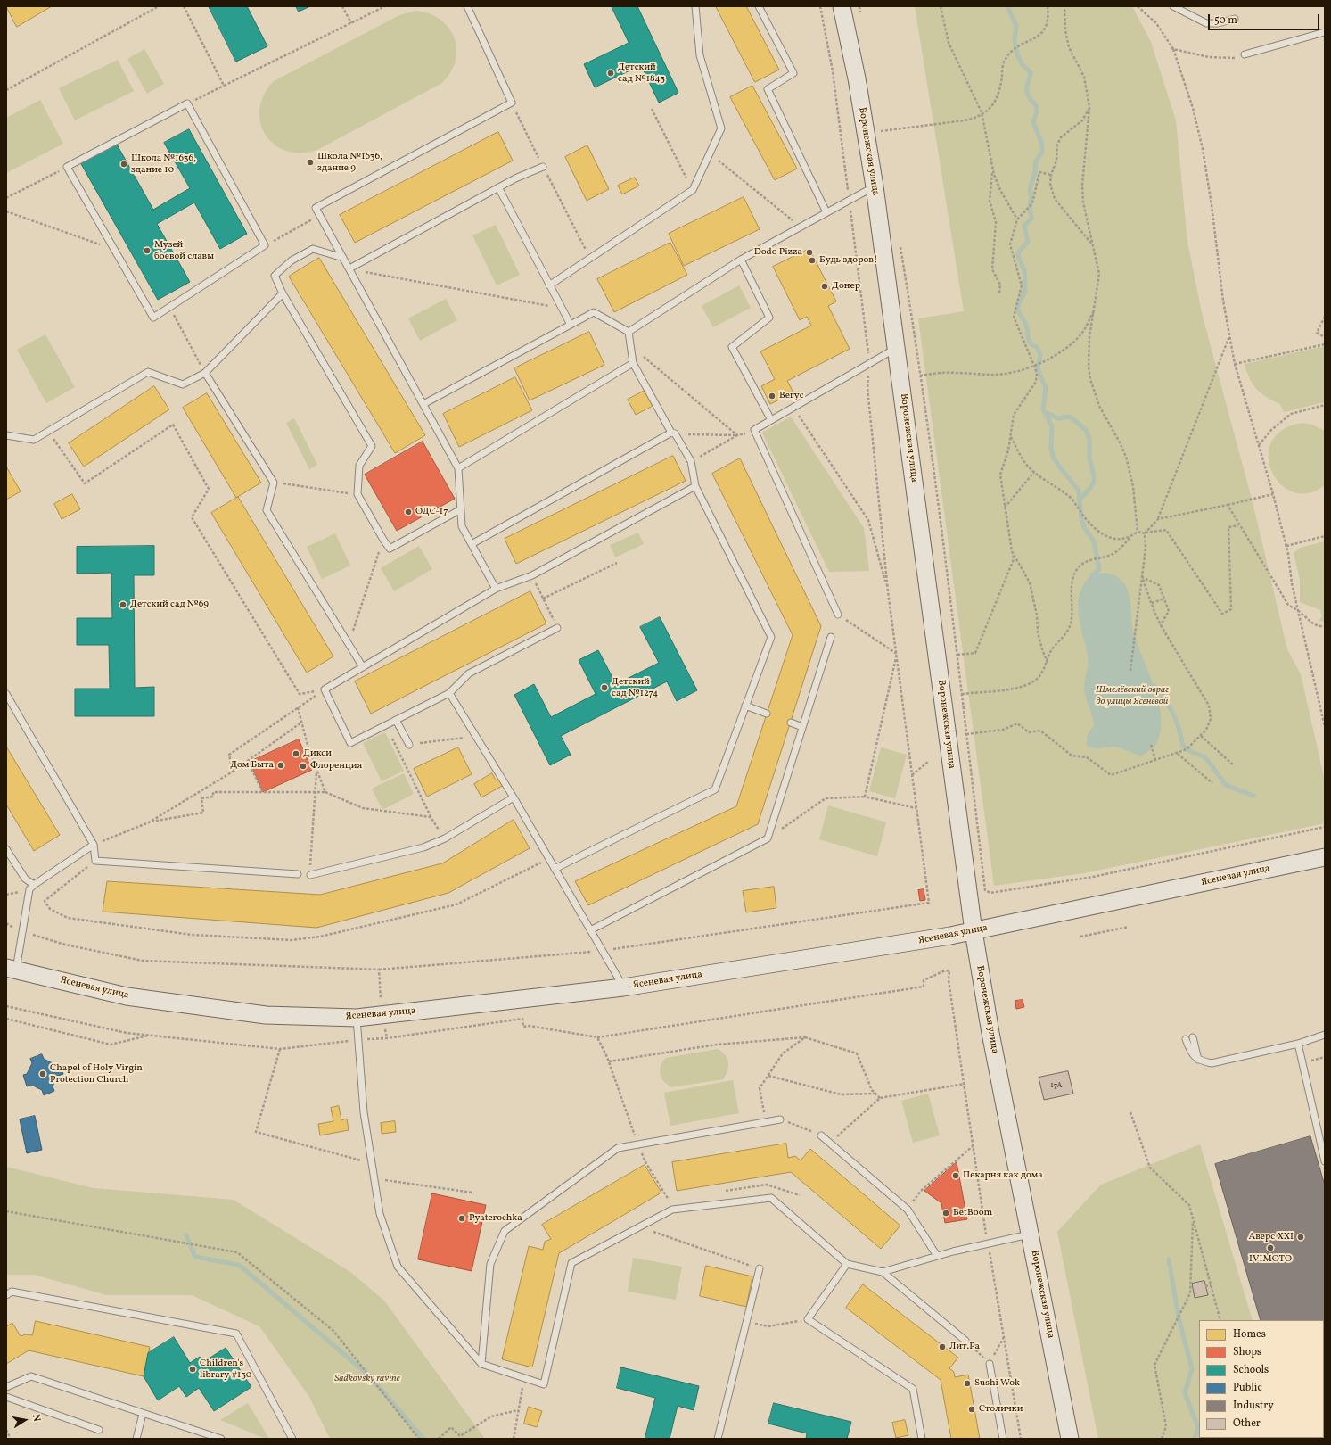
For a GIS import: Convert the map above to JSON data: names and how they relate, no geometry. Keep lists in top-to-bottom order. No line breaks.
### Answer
{"streets":{"street":["Воронежская улица","Ясеневая улица"]},"crossings":[["Воронежская улица","Ясеневая улица"]],"parks":["Шмелёвский овраг до улицы Ясеневой","Sadkovsky ravine"],"places":["Детский сад №1843","Школа №1636, здание 9","Школа №1636, здание 10","Музей боевой славы","Dodo Pizza","Будь здоров!","Донер","Вегус","ОДС-17","Детский сад №69","Детский сад №1274","Дикси","Дом Быта","Флоренция","Chapel of Holy Virgin Protection Church","Пекарня как дома","BetBoom","Pyaterochka","Аверс XXI","IVIMOTO","Лит.Ра","Children's library #130","Sushi Wok","Столички"],"house_numbers":["17А"],"legend":["Homes","Shops","Schools","Public","Industry","Other"],"scale_bar":"50 m","north":"right"}
